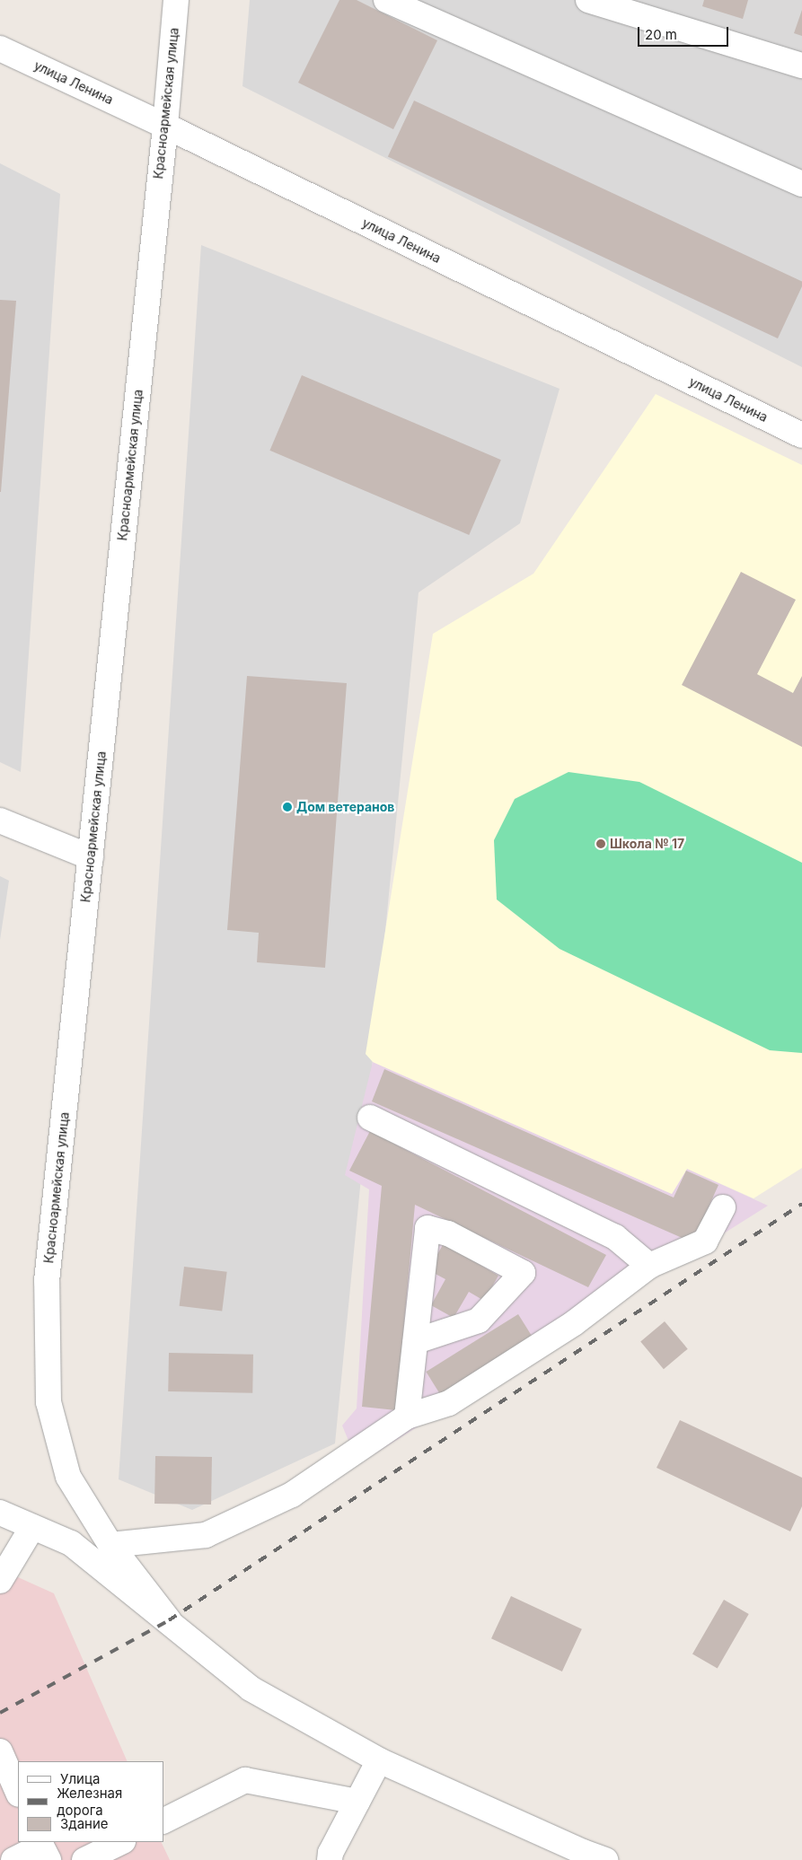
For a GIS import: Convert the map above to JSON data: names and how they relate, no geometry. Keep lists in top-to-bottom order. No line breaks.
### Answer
{"streets":{"street":["улица Ленина","Красноармейская улица"]},"crossings":[["улица Ленина","Красноармейская улица"]],"places":["Дом ветеранов","Школа № 17"],"legend":["Улица","Железная дорога","Здание"],"scale_bar":"20 m"}
